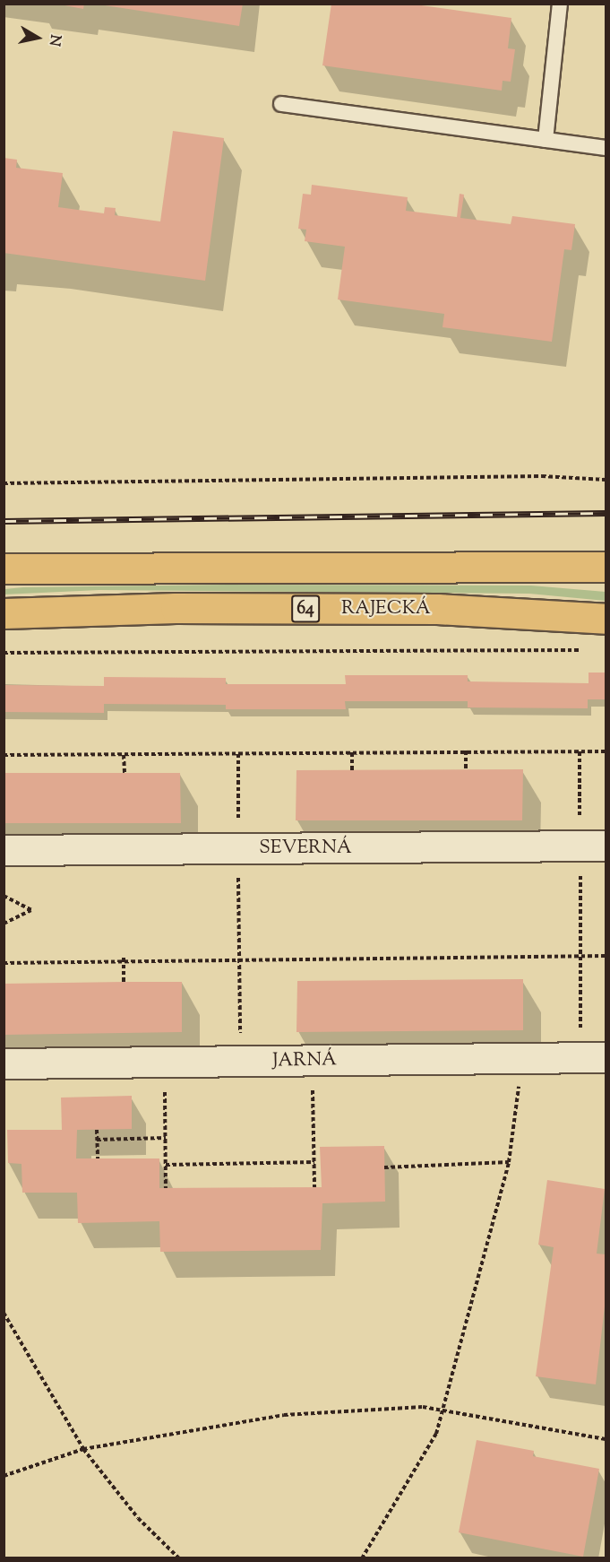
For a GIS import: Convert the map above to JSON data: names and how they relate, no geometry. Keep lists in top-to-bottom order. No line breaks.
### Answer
{"streets":{"main road":["64","RAJECKÁ"],"street":["SEVERNÁ","JARNÁ"]},"north":"right"}
